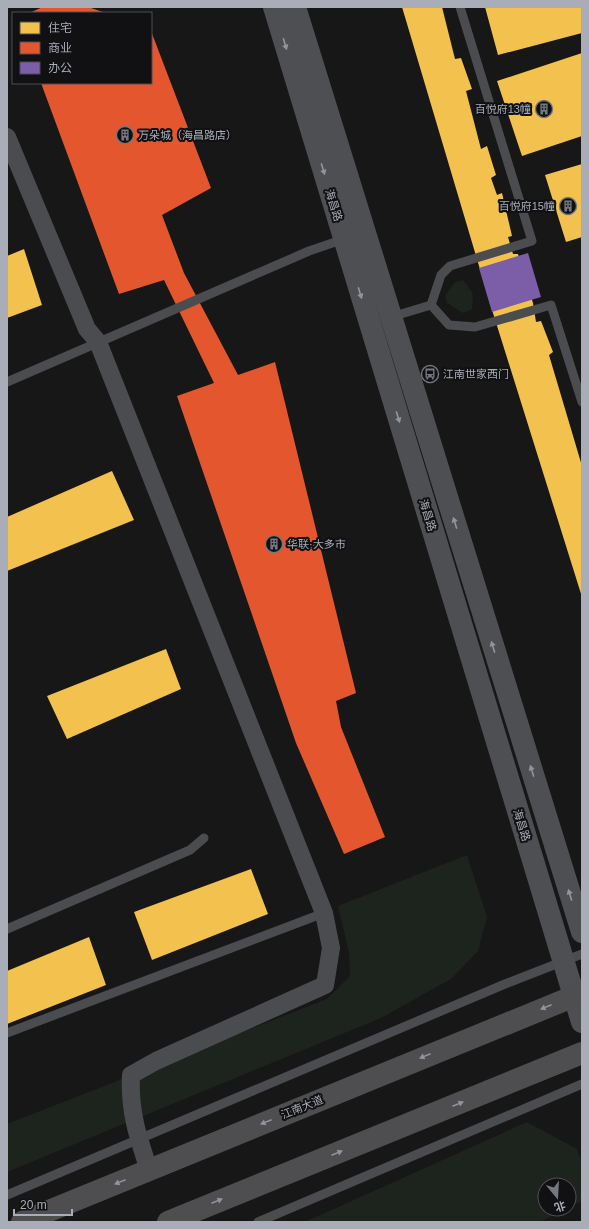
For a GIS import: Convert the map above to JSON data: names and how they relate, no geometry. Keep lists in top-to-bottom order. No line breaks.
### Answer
{"streets":{"highway":["江南大道"],"main road":["海昌路"]},"crossings":[["海昌路","江南大道"]],"places":{"building":["百悦府13幢","万朵城（海昌路店）","百悦府15幢","华联·大多市"],"bus stop":["江南世家西门"]},"legend":["住宅","商业","办公"],"scale_bar":"20 m","north":"bottom"}
